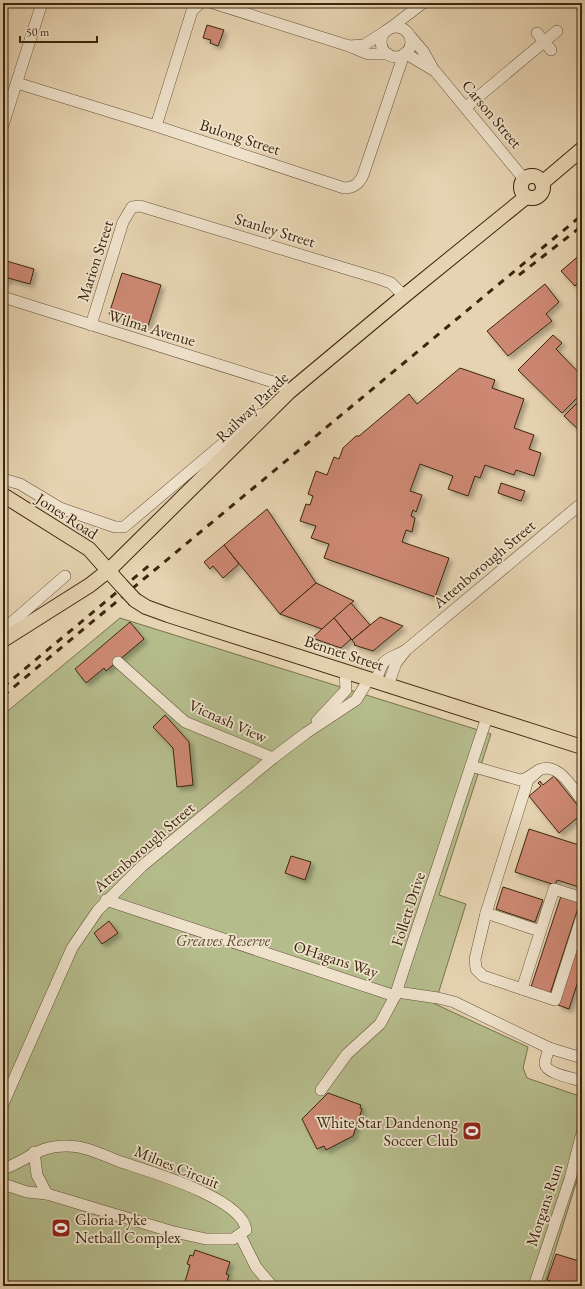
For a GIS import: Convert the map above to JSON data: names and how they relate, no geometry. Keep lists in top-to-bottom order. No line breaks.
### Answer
{"streets":{"main road":["Railway Parade","Jones Road","Bennet Street"],"street":["Carson Street","Bulong Street","Stanley Street","Marion Street","Wilma Avenue","Attenborough Street","Vicnash View","Follett Drive","OHagans Way","Milnes Circuit","Morgans Run"]},"crossings":[["Carson Street","Bulong Street"],["Carson Street","Railway Parade"],["Stanley Street","Marion Street"],["Stanley Street","Railway Parade"],["Marion Street","Wilma Avenue"],["Wilma Avenue","Railway Parade"],["Railway Parade","Jones Road"],["Railway Parade","Bennet Street"],["Jones Road","Bennet Street"],["Attenborough Street","Bennet Street"],["Attenborough Street","Vicnash View"],["Attenborough Street","OHagans Way"],["Bennet Street","Follett Drive"],["Follett Drive","OHagans Way"]],"parks":["Greaves Reserve"],"places":{"sports":["White Star Dandenong Soccer Club","Gloria Pyke Netball Complex"]},"scale_bar":"50 m"}
